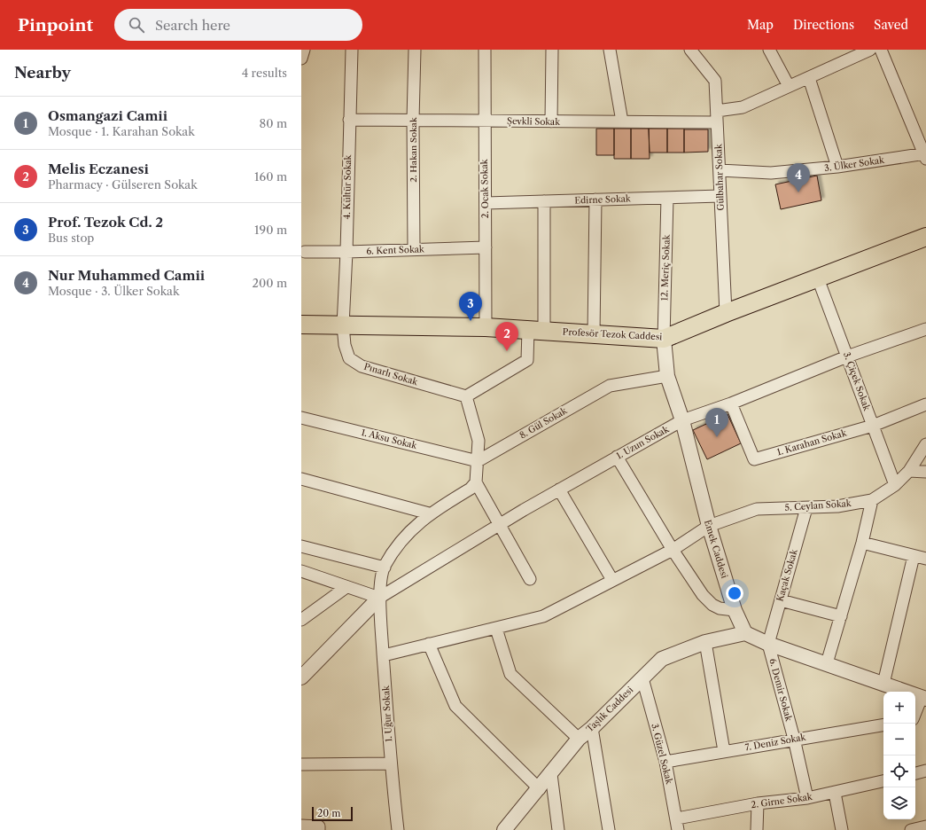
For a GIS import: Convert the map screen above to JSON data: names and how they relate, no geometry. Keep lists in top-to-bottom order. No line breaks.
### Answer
{"streets":{"main road":["Profesör Tezok Caddesi"],"street":["Şevkli Sokak","2. Hakan Sokak","3. Ülker Sokak","Gülbahar Sokak","4. Kültür Sokak","2. Ocak Sokak","Edirne Sokak","6. Kent Sokak","12. Meriç Sokak","Pınarlı Sokak","3. Çiçek Sokak","8. Gül Sokak","1. Aksu Sokak","1. Uzun Sokak","1. Karahan Sokak","5. Ceylan Sokak","Emek Caddesi","Kaçak Sokak","6. Demir Sokak","Taşlık Caddesi","1. Uğur Sokak","7. Deniz Sokak","3. Güzel Sokak","2. Girne Sokak"]},"crossings":[["Şevkli Sokak","2. Hakan Sokak"],["Şevkli Sokak","Gülbahar Sokak"],["Şevkli Sokak","4. Kültür Sokak"],["Şevkli Sokak","2. Ocak Sokak"],["2. Hakan Sokak","6. Kent Sokak"],["3. Ülker Sokak","Gülbahar Sokak"],["Gülbahar Sokak","Edirne Sokak"],["Gülbahar Sokak","Profesör Tezok Caddesi"],["4. Kültür Sokak","6. Kent Sokak"],["4. Kültür Sokak","Profesör Tezok Caddesi"],["4. Kültür Sokak","Pınarlı Sokak"],["2. Ocak Sokak","Edirne Sokak"],["2. Ocak Sokak","6. Kent Sokak"],["2. Ocak Sokak","Profesör Tezok Caddesi"],["Edirne Sokak","12. Meriç Sokak"],["12. Meriç Sokak","Profesör Tezok Caddesi"],["12. Meriç Sokak","Emek Caddesi"],["Profesör Tezok Caddesi","Pınarlı Sokak"],["Profesör Tezok Caddesi","3. Çiçek Sokak"],["Profesör Tezok Caddesi","Emek Caddesi"],["3. Çiçek Sokak","1. Uzun Sokak"],["3. Çiçek Sokak","1. Karahan Sokak"],["3. Çiçek Sokak","5. Ceylan Sokak"],["8. Gül Sokak","1. Aksu Sokak"],["8. Gül Sokak","Emek Caddesi"],["1. Uzun Sokak","1. Karahan Sokak"],["1. Uzun Sokak","Emek Caddesi"],["1. Uzun Sokak","1. Uğur Sokak"],["5. Ceylan Sokak","Emek Caddesi"],["5. Ceylan Sokak","Kaçak Sokak"],["5. Ceylan Sokak","1. Uğur Sokak"],["Emek Caddesi","Taşlık Caddesi"],["Kaçak Sokak","6. Demir Sokak"],["6. Demir Sokak","7. Deniz Sokak"],["6. Demir Sokak","2. Girne Sokak"],["Taşlık Caddesi","3. Güzel Sokak"],["7. Deniz Sokak","3. Güzel Sokak"],["3. Güzel Sokak","2. Girne Sokak"]],"scale_bar":"20 m","page":{"header":"Pinpoint","search":"Search here","nav":["Map","Directions","Saved"],"heading":["Nearby","4 results"],"list":[{"mark":"1","name":"Osmangazi Camii","note":"Mosque · 1. Karahan Sokak","value":"80 m"},{"mark":"2","name":"Melis Eczanesi","note":"Pharmacy · Gülseren Sokak","value":"160 m"},{"mark":"3","name":"Prof. Tezok Cd. 2","note":"Bus stop","value":"190 m"},{"mark":"4","name":"Nur Muhammed Camii","note":"Mosque · 3. Ülker Sokak","value":"200 m"}],"pins":["4","3","2","1"],"map_buttons":["+","−"],"scale":"20 m"}}
